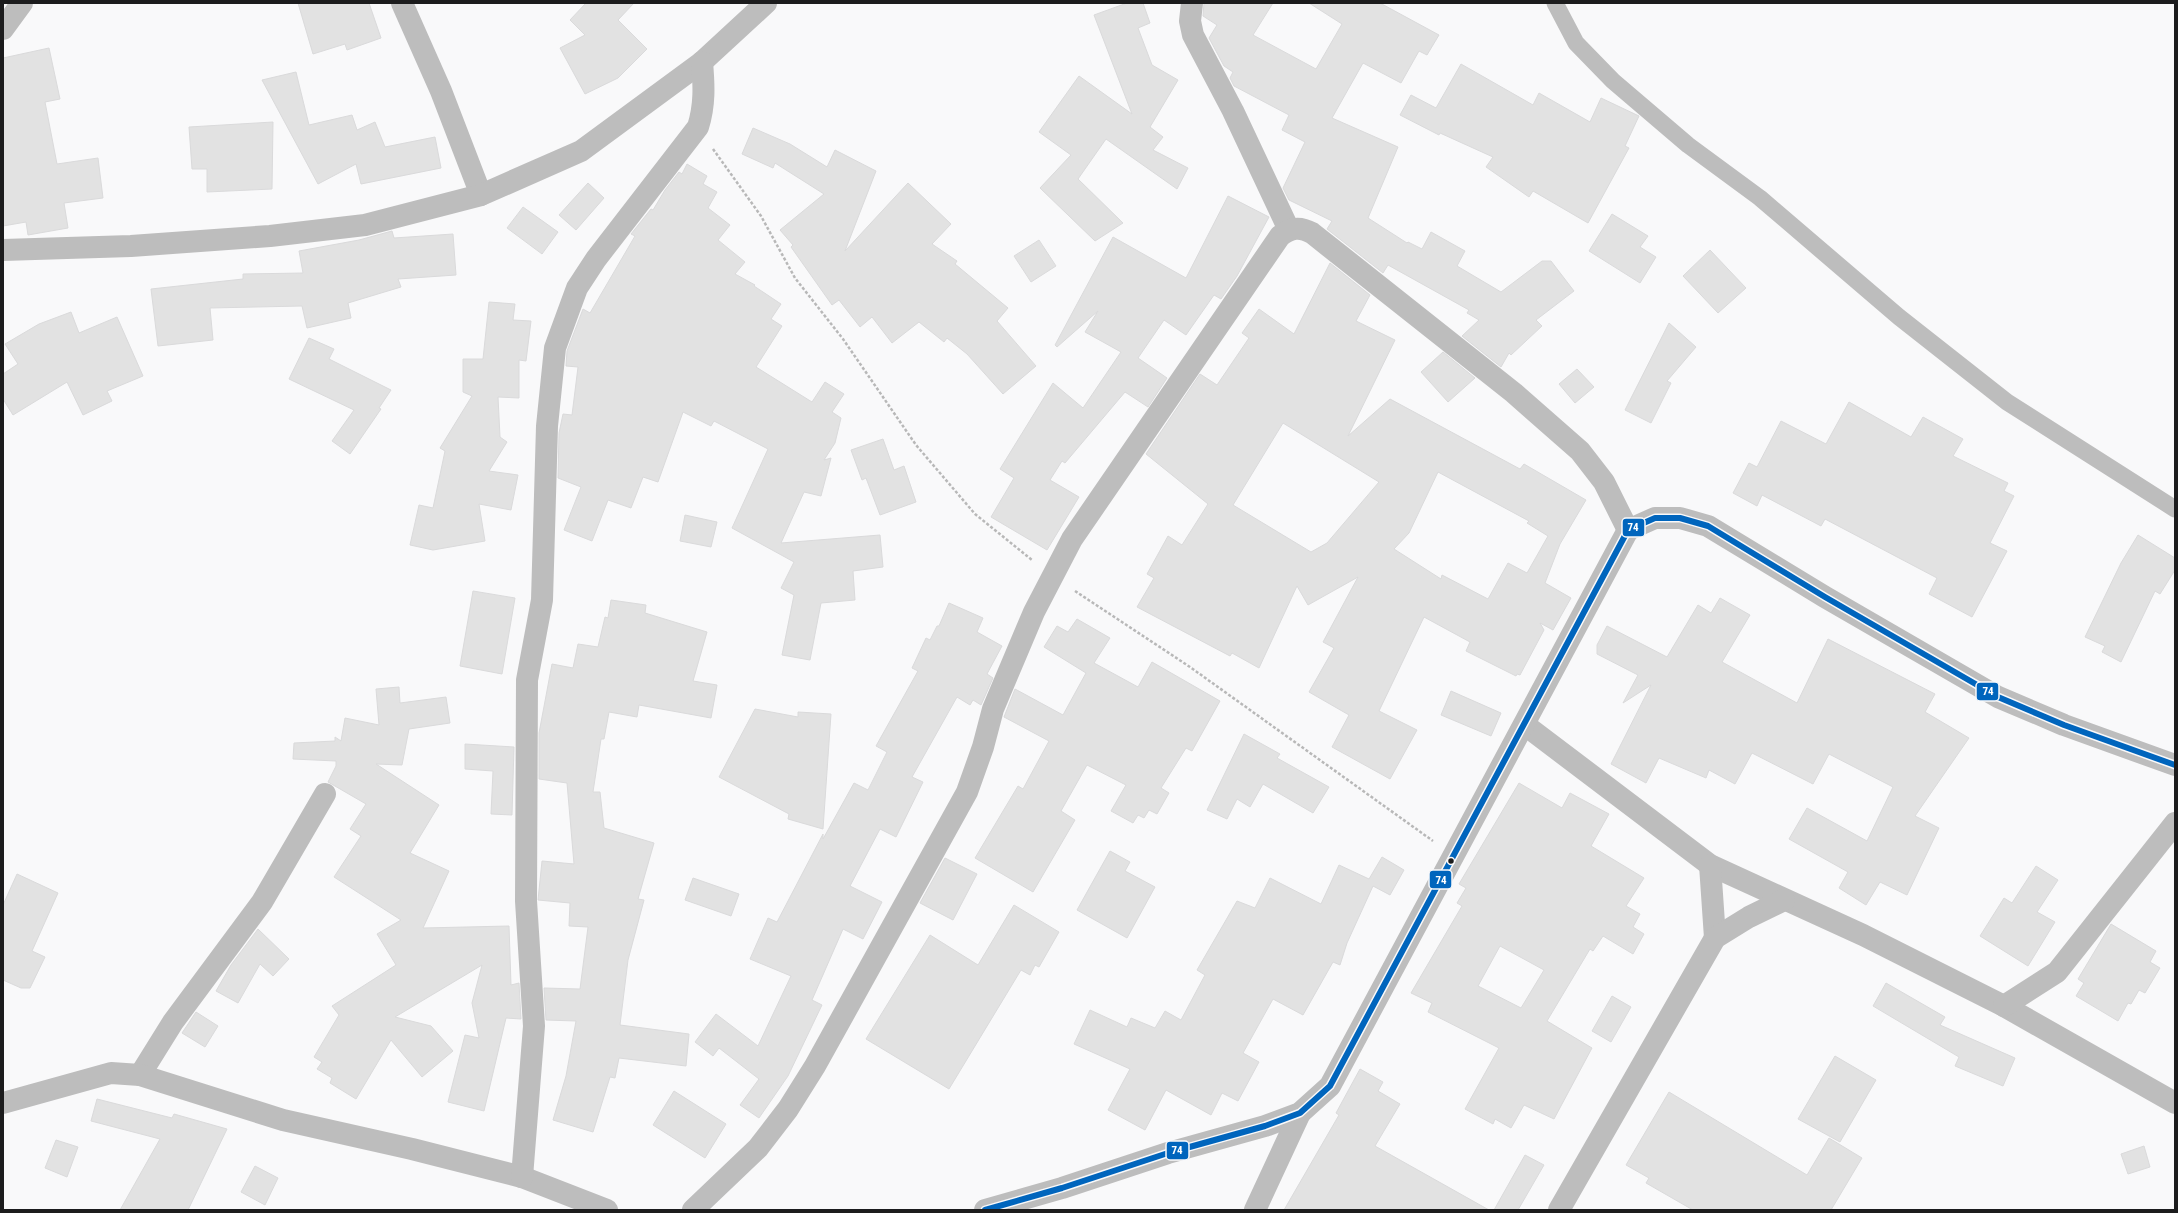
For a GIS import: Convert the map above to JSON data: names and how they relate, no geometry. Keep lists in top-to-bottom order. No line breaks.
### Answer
{"lines":["transit line 74"]}
